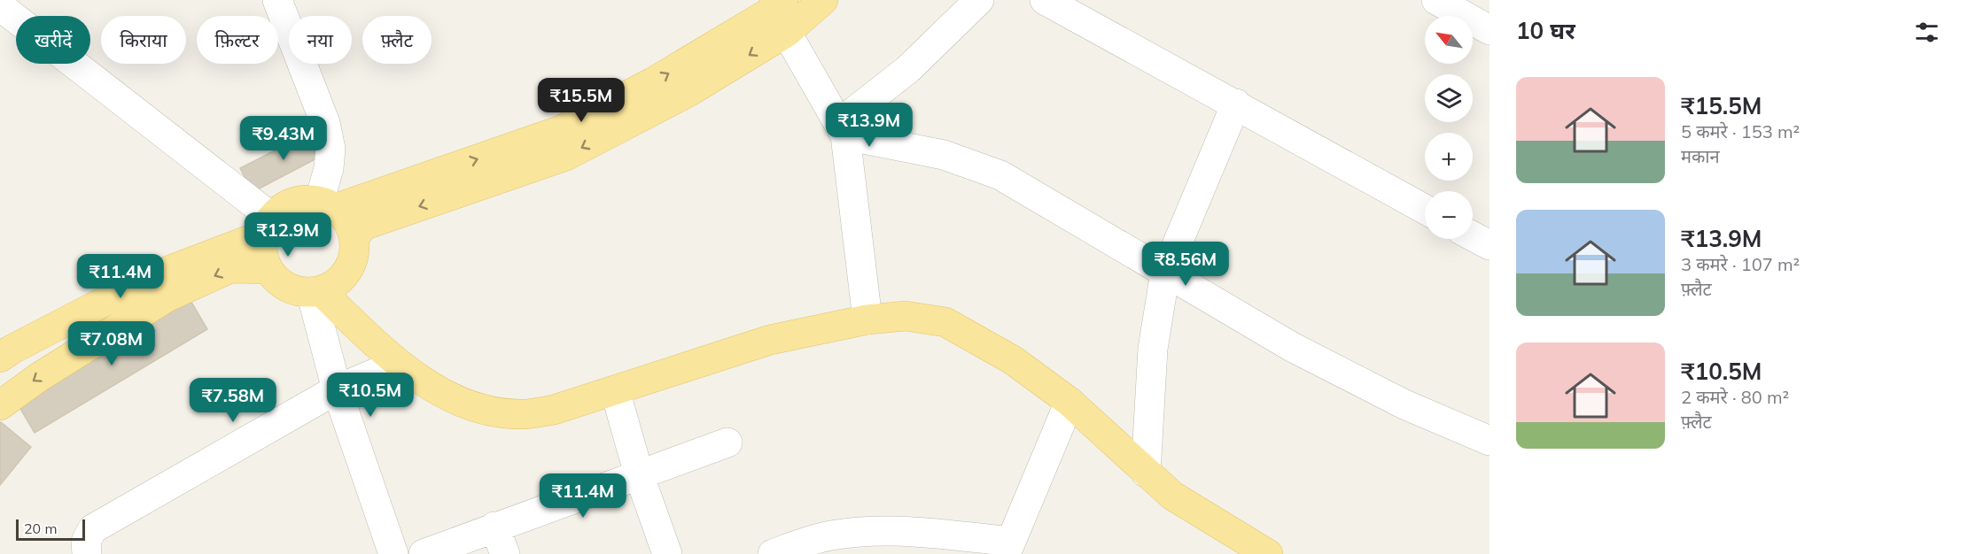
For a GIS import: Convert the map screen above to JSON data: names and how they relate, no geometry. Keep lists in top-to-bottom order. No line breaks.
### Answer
{"scale_bar":"20 m","north":"top left","page":{"heading":"10 घर","map_buttons":["+","−"],"chip":["खरीदें","किराया","फ़िल्टर","नया","फ़्लैट"],"list":[{"name":"₹15.5M","note":"5 कमरे · 153 m² · मकान"},{"name":"₹13.9M","note":"3 कमरे · 107 m² · फ़्लैट"},{"name":"₹10.5M","note":"2 कमरे · 80 m² · फ़्लैट"}],"price":["₹15.5M","₹13.9M","₹9.43M","₹12.9M","₹8.56M","₹11.4M","₹7.08M","₹10.5M","₹7.58M","₹11.4M"],"scale":"20 m"}}
